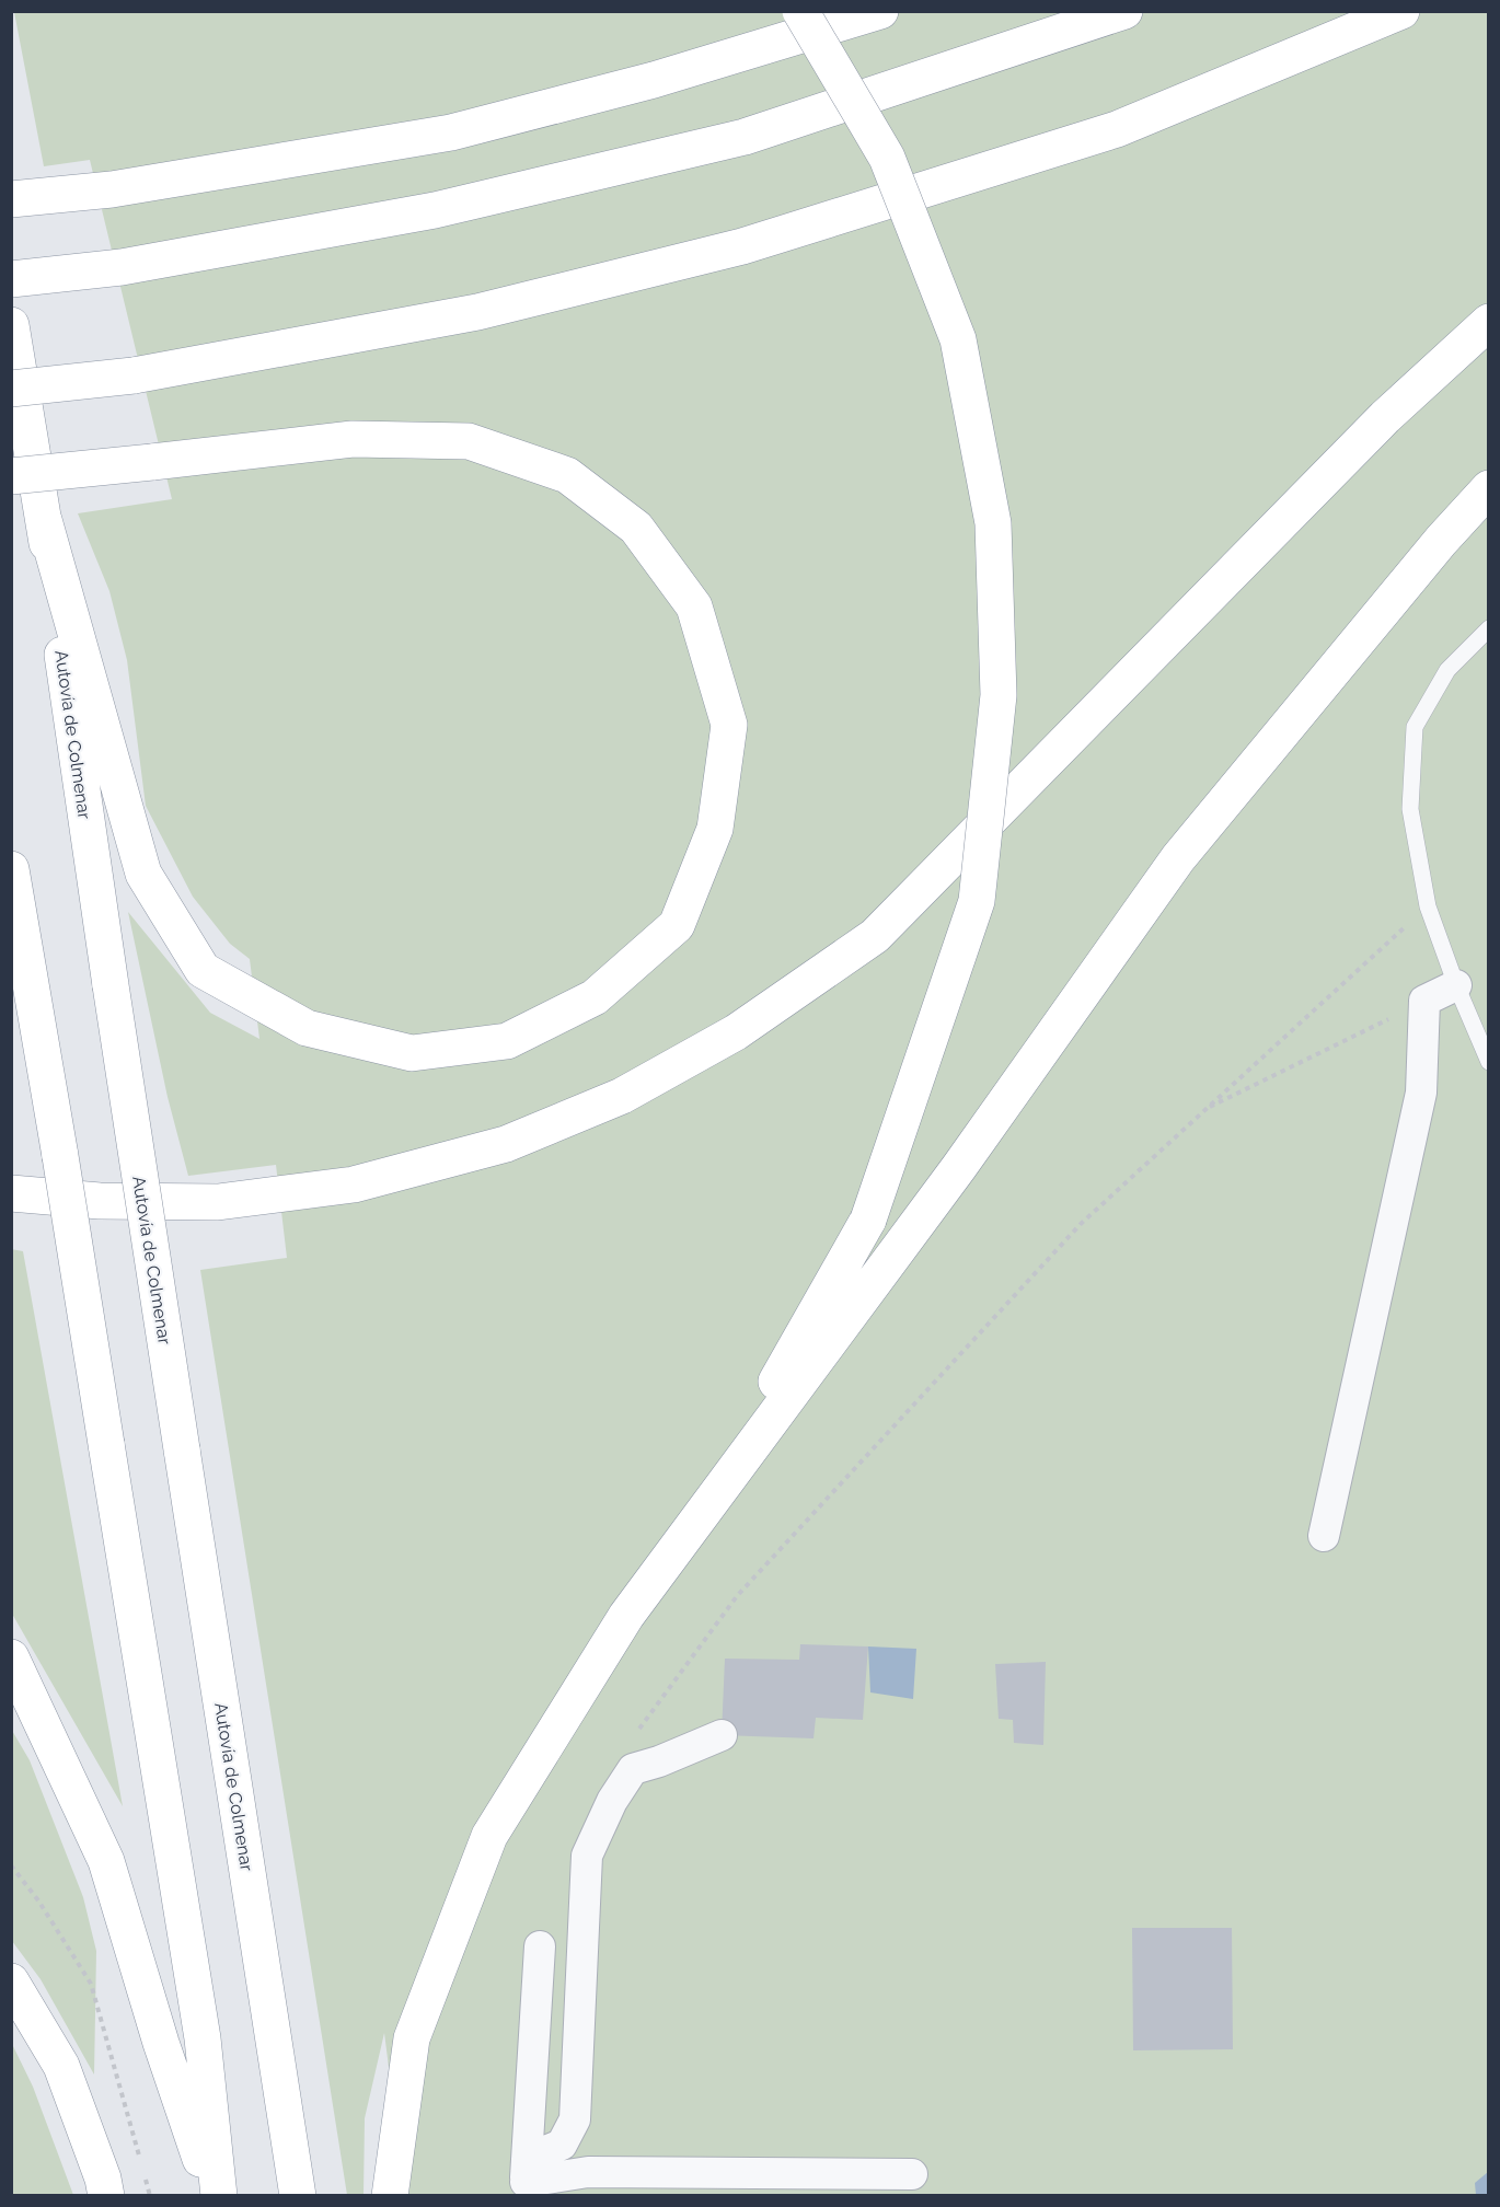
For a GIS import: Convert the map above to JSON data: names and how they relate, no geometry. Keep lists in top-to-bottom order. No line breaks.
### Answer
{"streets":{"highway":["Autovía de Colmenar"]}}
